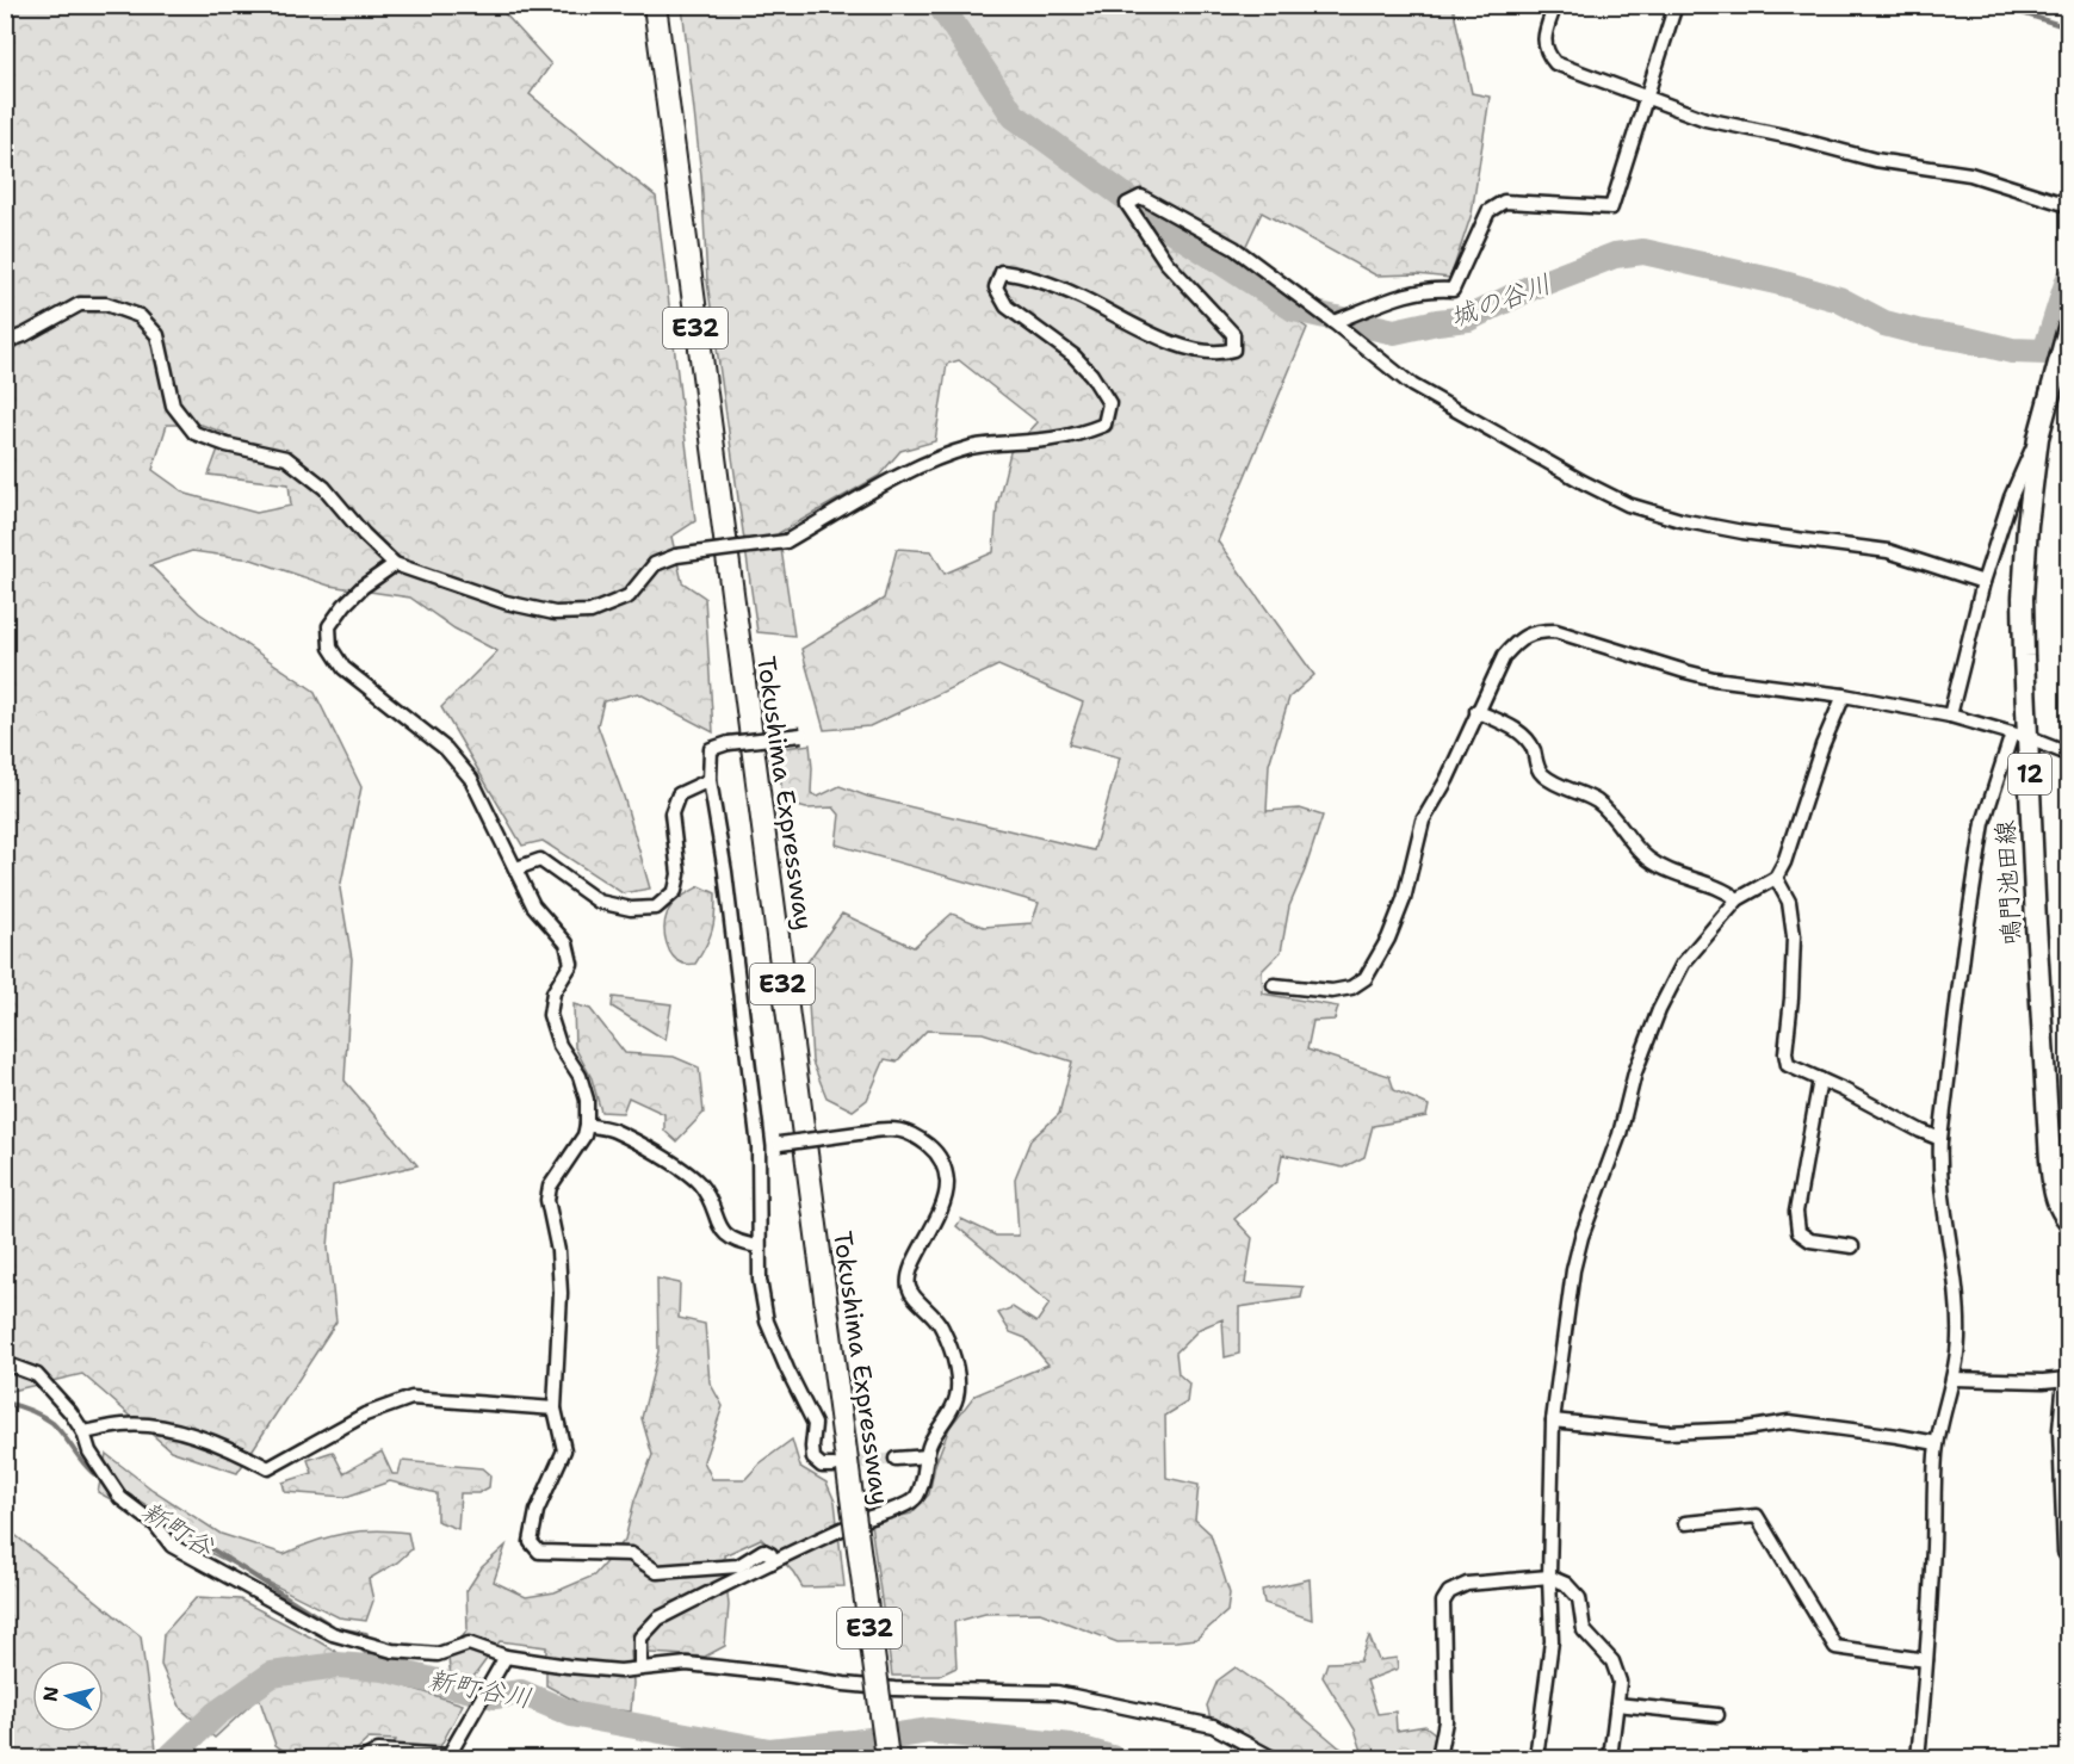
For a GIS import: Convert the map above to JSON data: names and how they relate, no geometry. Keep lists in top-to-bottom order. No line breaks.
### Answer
{"streets":{"highway":["E32","Tokushima Expressway"],"main road":["12","鳴門池田線"]},"water":["城の谷川","新町谷","新町谷川"],"north":"left"}
